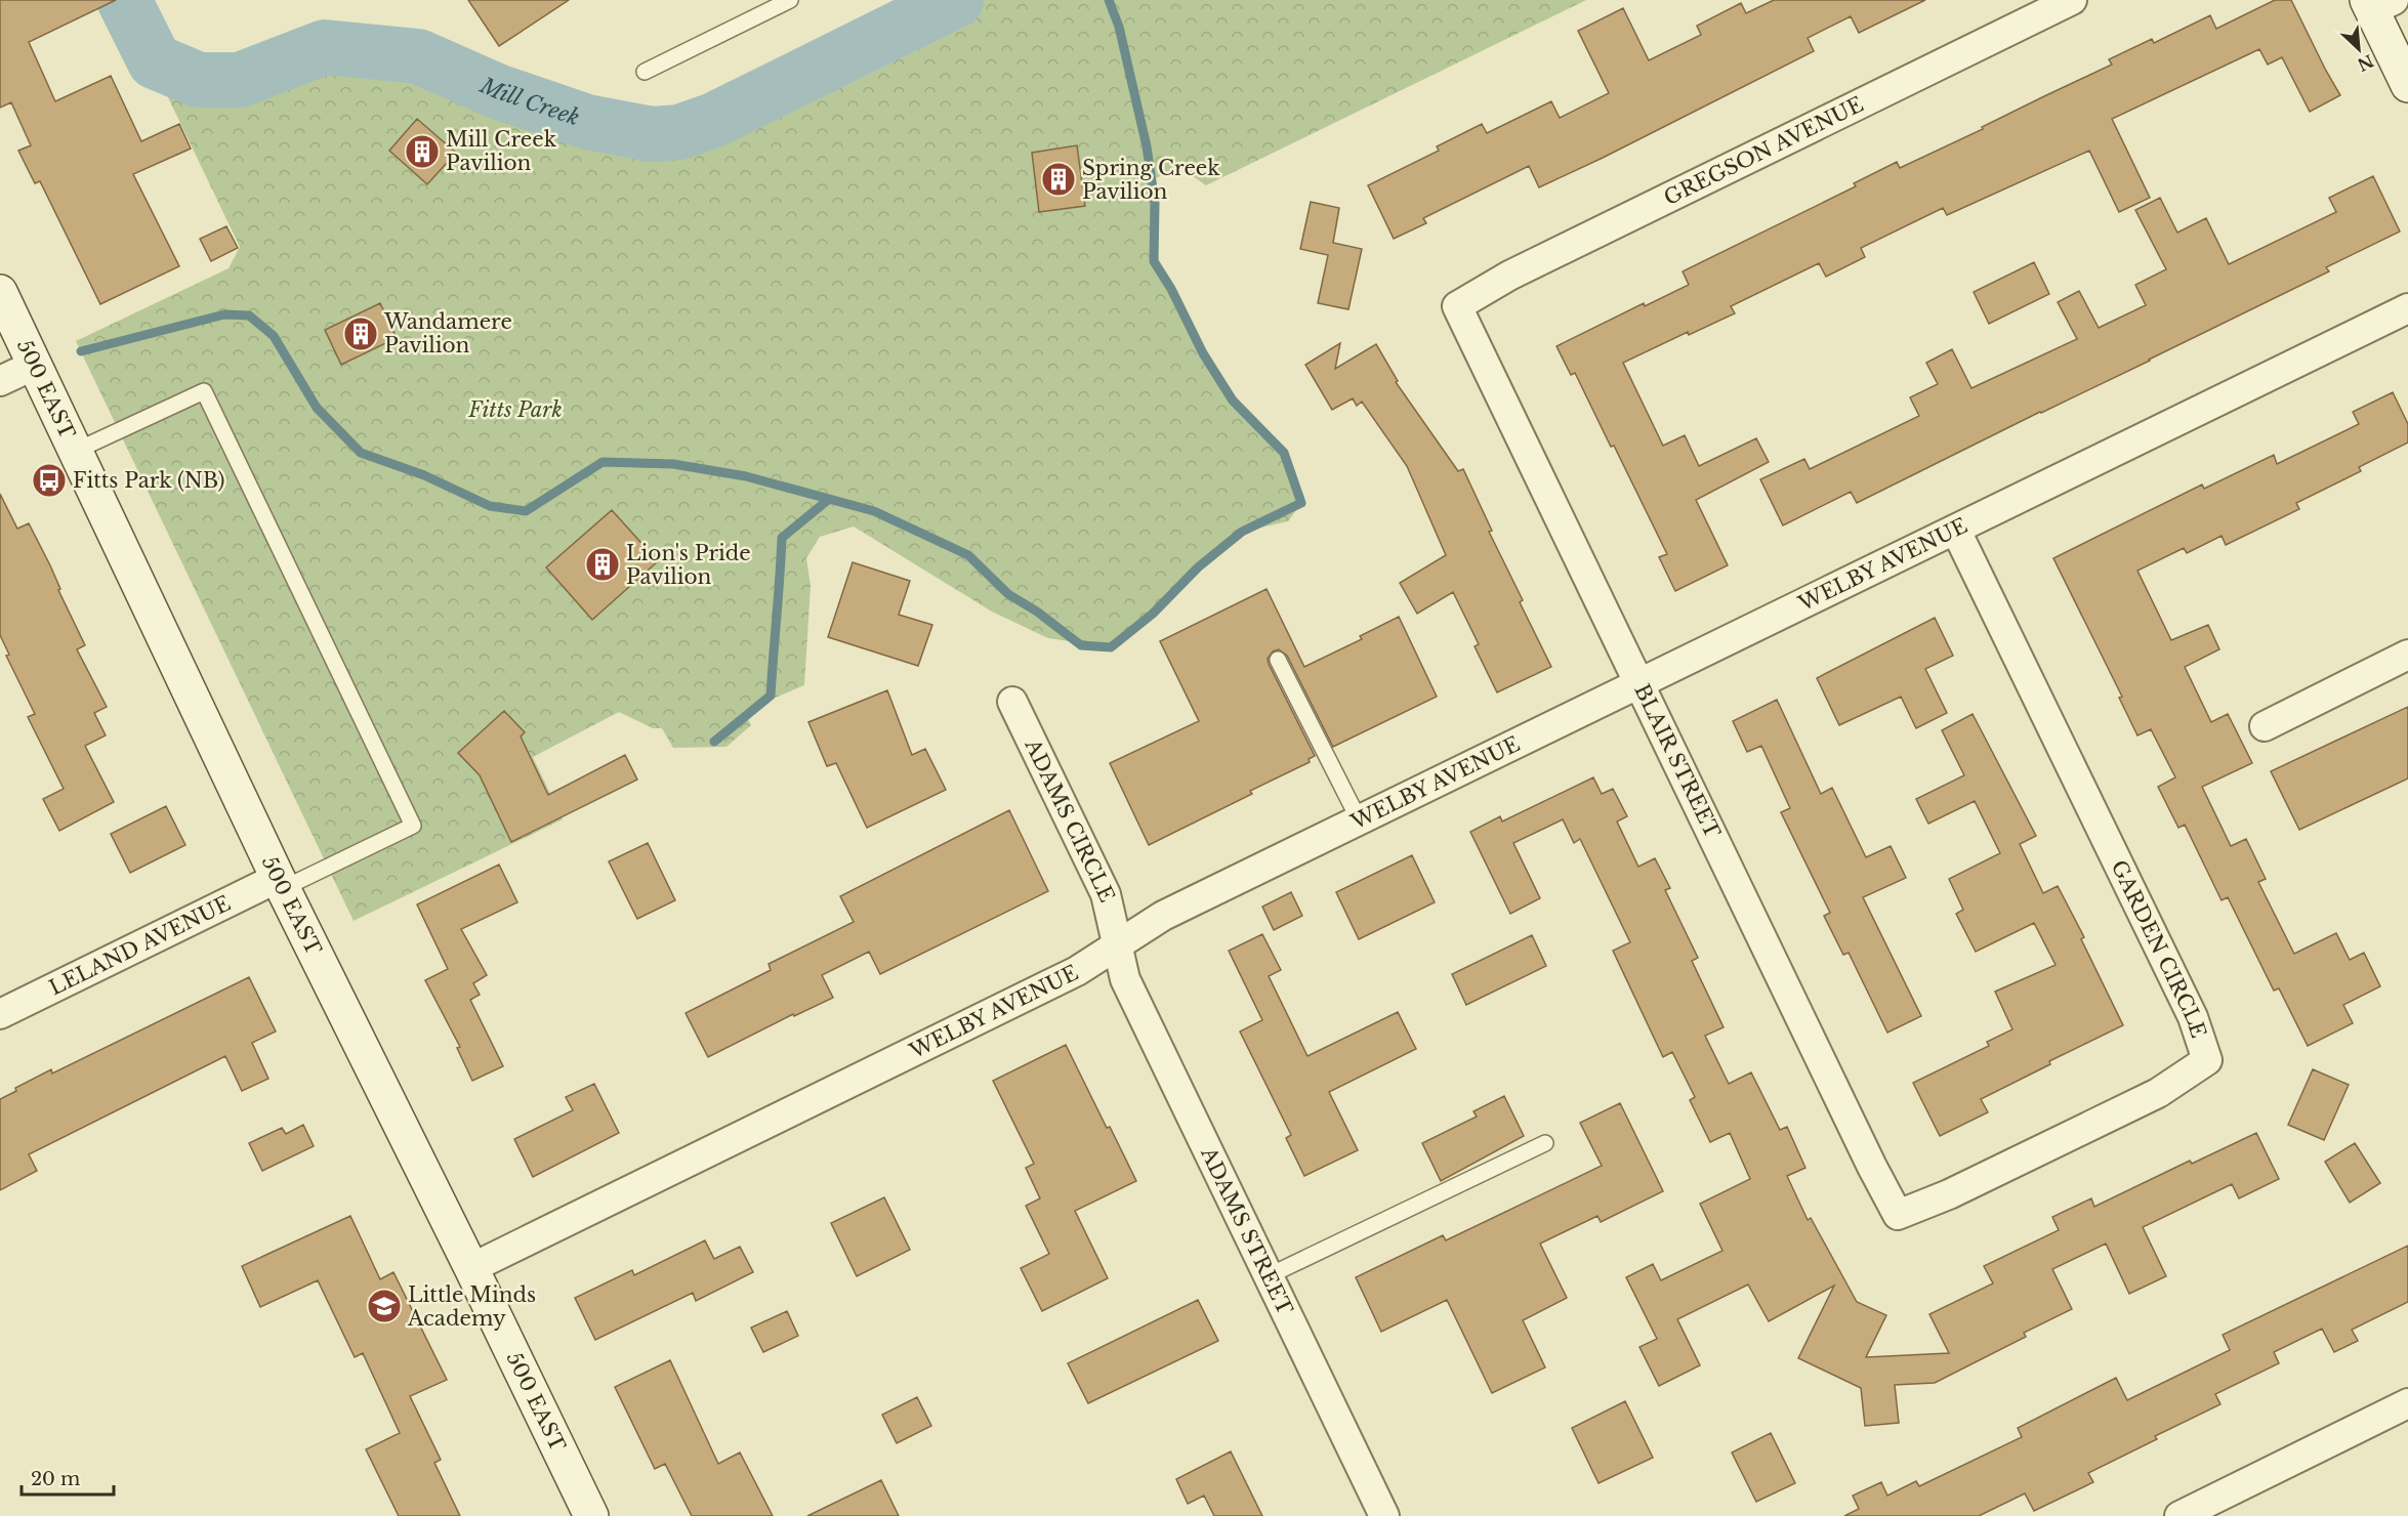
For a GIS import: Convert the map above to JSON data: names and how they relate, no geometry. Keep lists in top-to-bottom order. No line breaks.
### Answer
{"streets":{"street":["GREGSON AVENUE","500 EAST","WELBY AVENUE","BLAIR STREET","ADAMS CIRCLE","LELAND AVENUE","GARDEN CIRCLE","ADAMS STREET"]},"crossings":[["GREGSON AVENUE","BLAIR STREET"],["500 EAST","WELBY AVENUE"],["500 EAST","LELAND AVENUE"],["WELBY AVENUE","BLAIR STREET"],["WELBY AVENUE","ADAMS CIRCLE"],["WELBY AVENUE","GARDEN CIRCLE"],["WELBY AVENUE","ADAMS STREET"],["BLAIR STREET","GARDEN CIRCLE"],["ADAMS CIRCLE","ADAMS STREET"]],"water":["Mill Creek"],"parks":["Fitts Park"],"places":{"building":["Mill Creek Pavilion","Spring Creek Pavilion","Wandamere Pavilion","Lion's Pride Pavilion"],"bus stop":["Fitts Park (NB)"],"school or university":["Little Minds Academy"]},"scale_bar":"20 m","north":"bottom right"}
